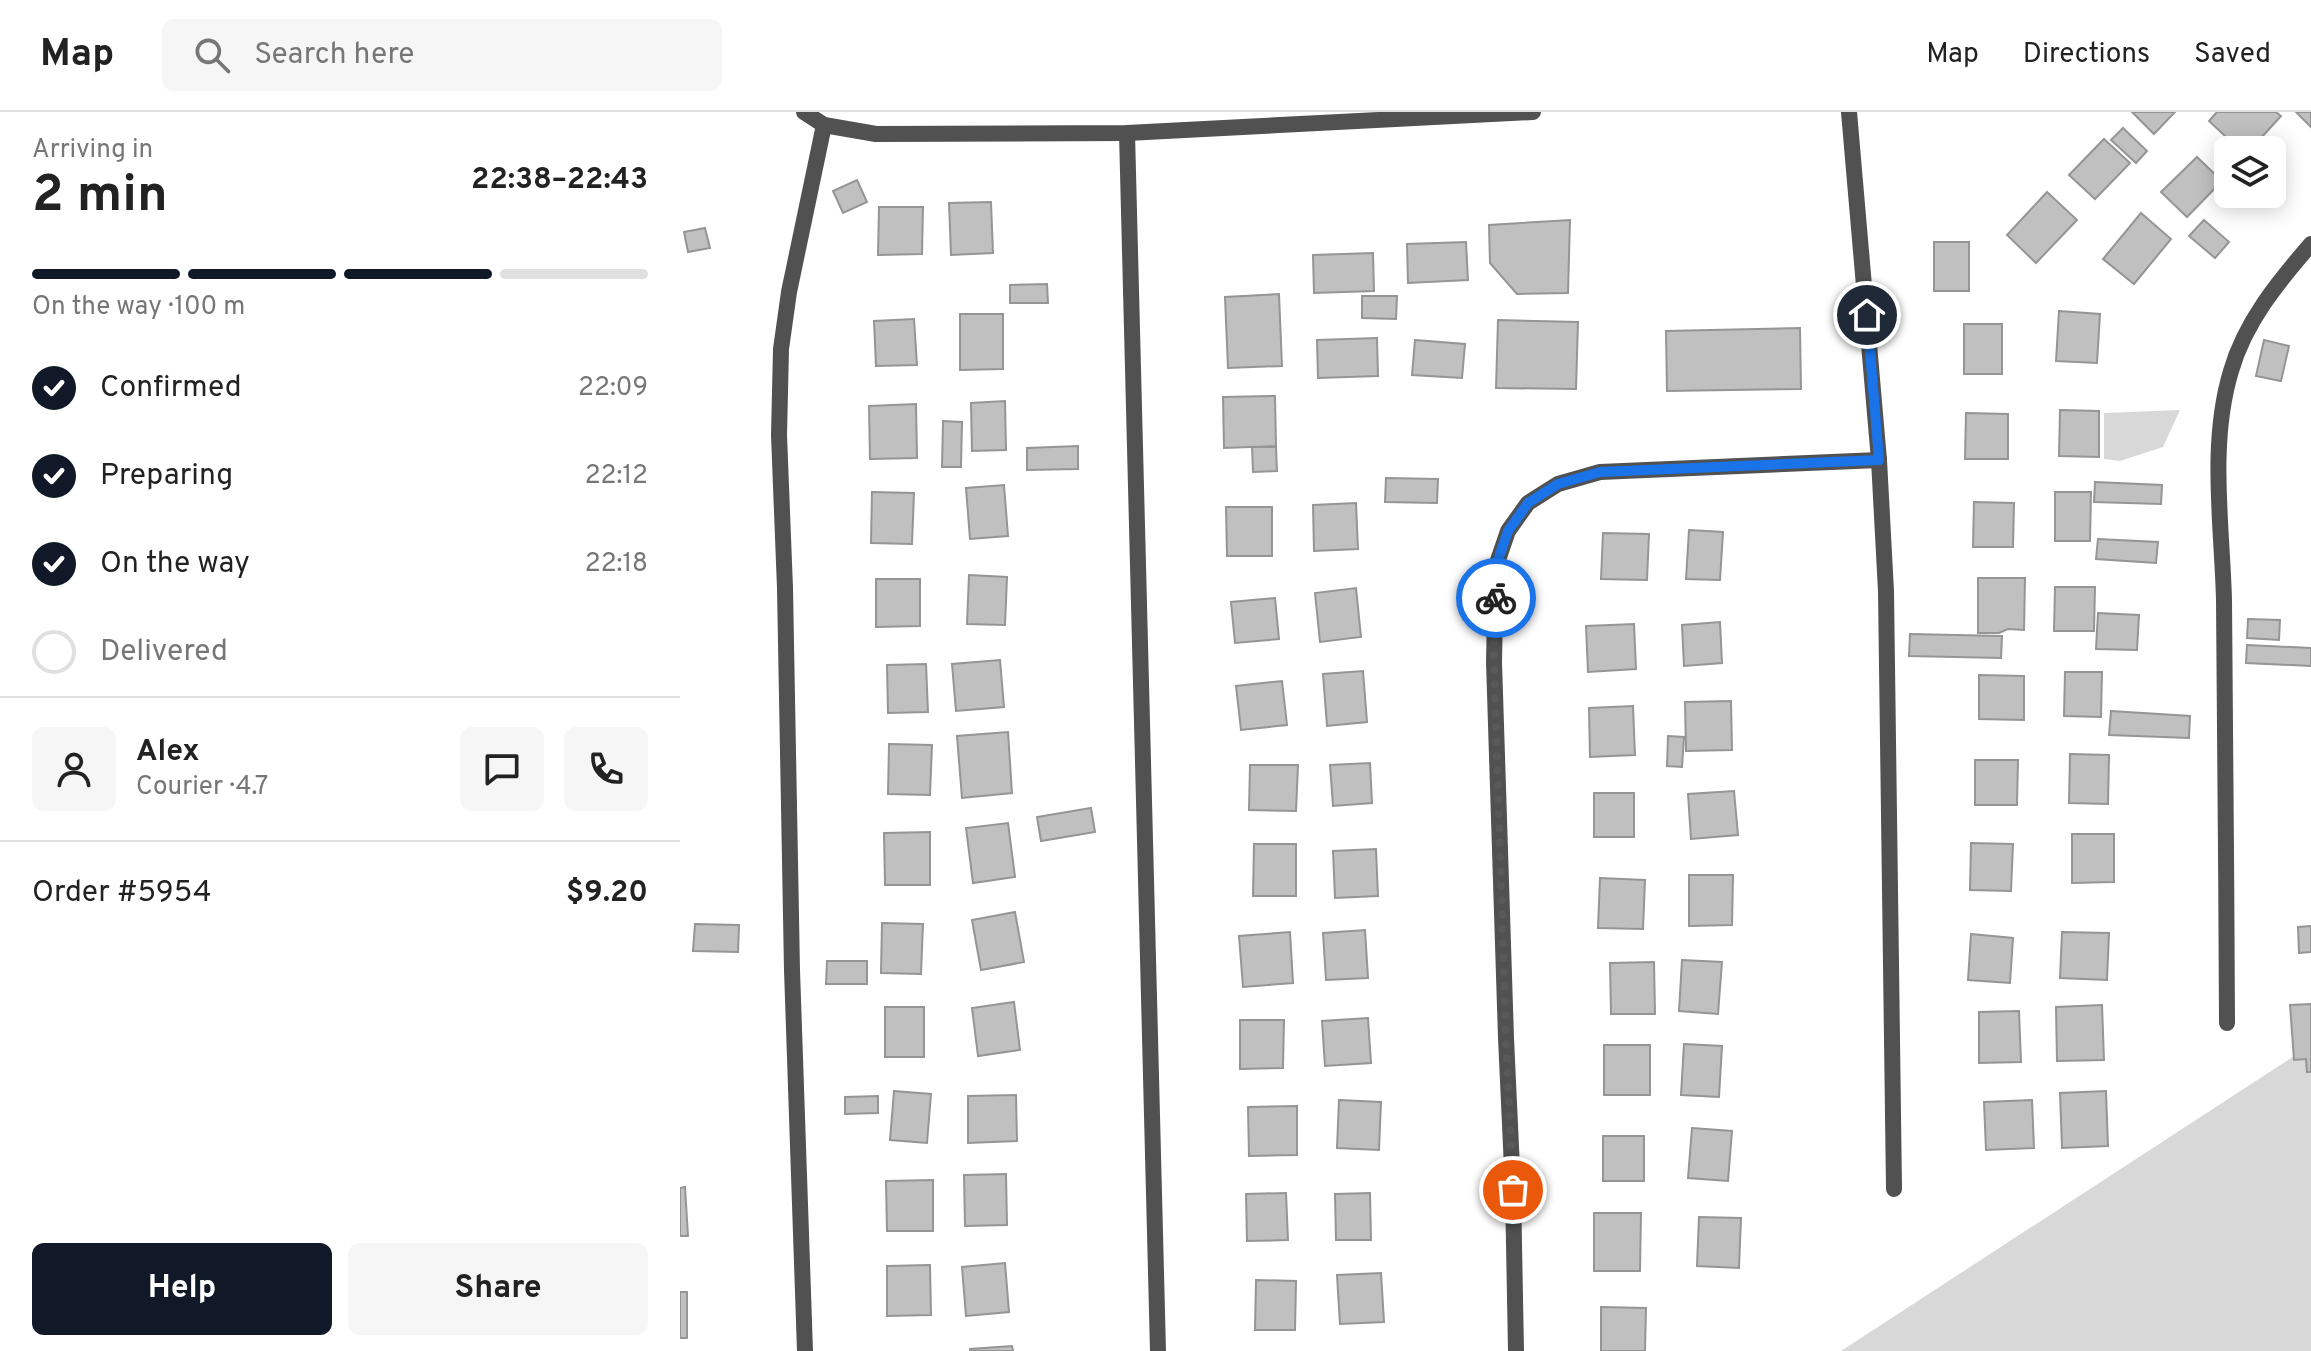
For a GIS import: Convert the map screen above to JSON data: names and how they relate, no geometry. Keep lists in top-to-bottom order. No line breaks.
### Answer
{"page":{"header":"Map","search":"Search here","nav":["Map","Directions","Saved"],"heading":["2 min","Arriving in","22:38–22:43"],"panel":["Alex","Courier · 4.7","Order #5954","$9.20"],"bar":"On the way · 100 m","list":[["Confirmed","22:09"],["Preparing","22:12"],["On the way","22:18"],"Delivered"],"buttons":["Help","Share"]}}
